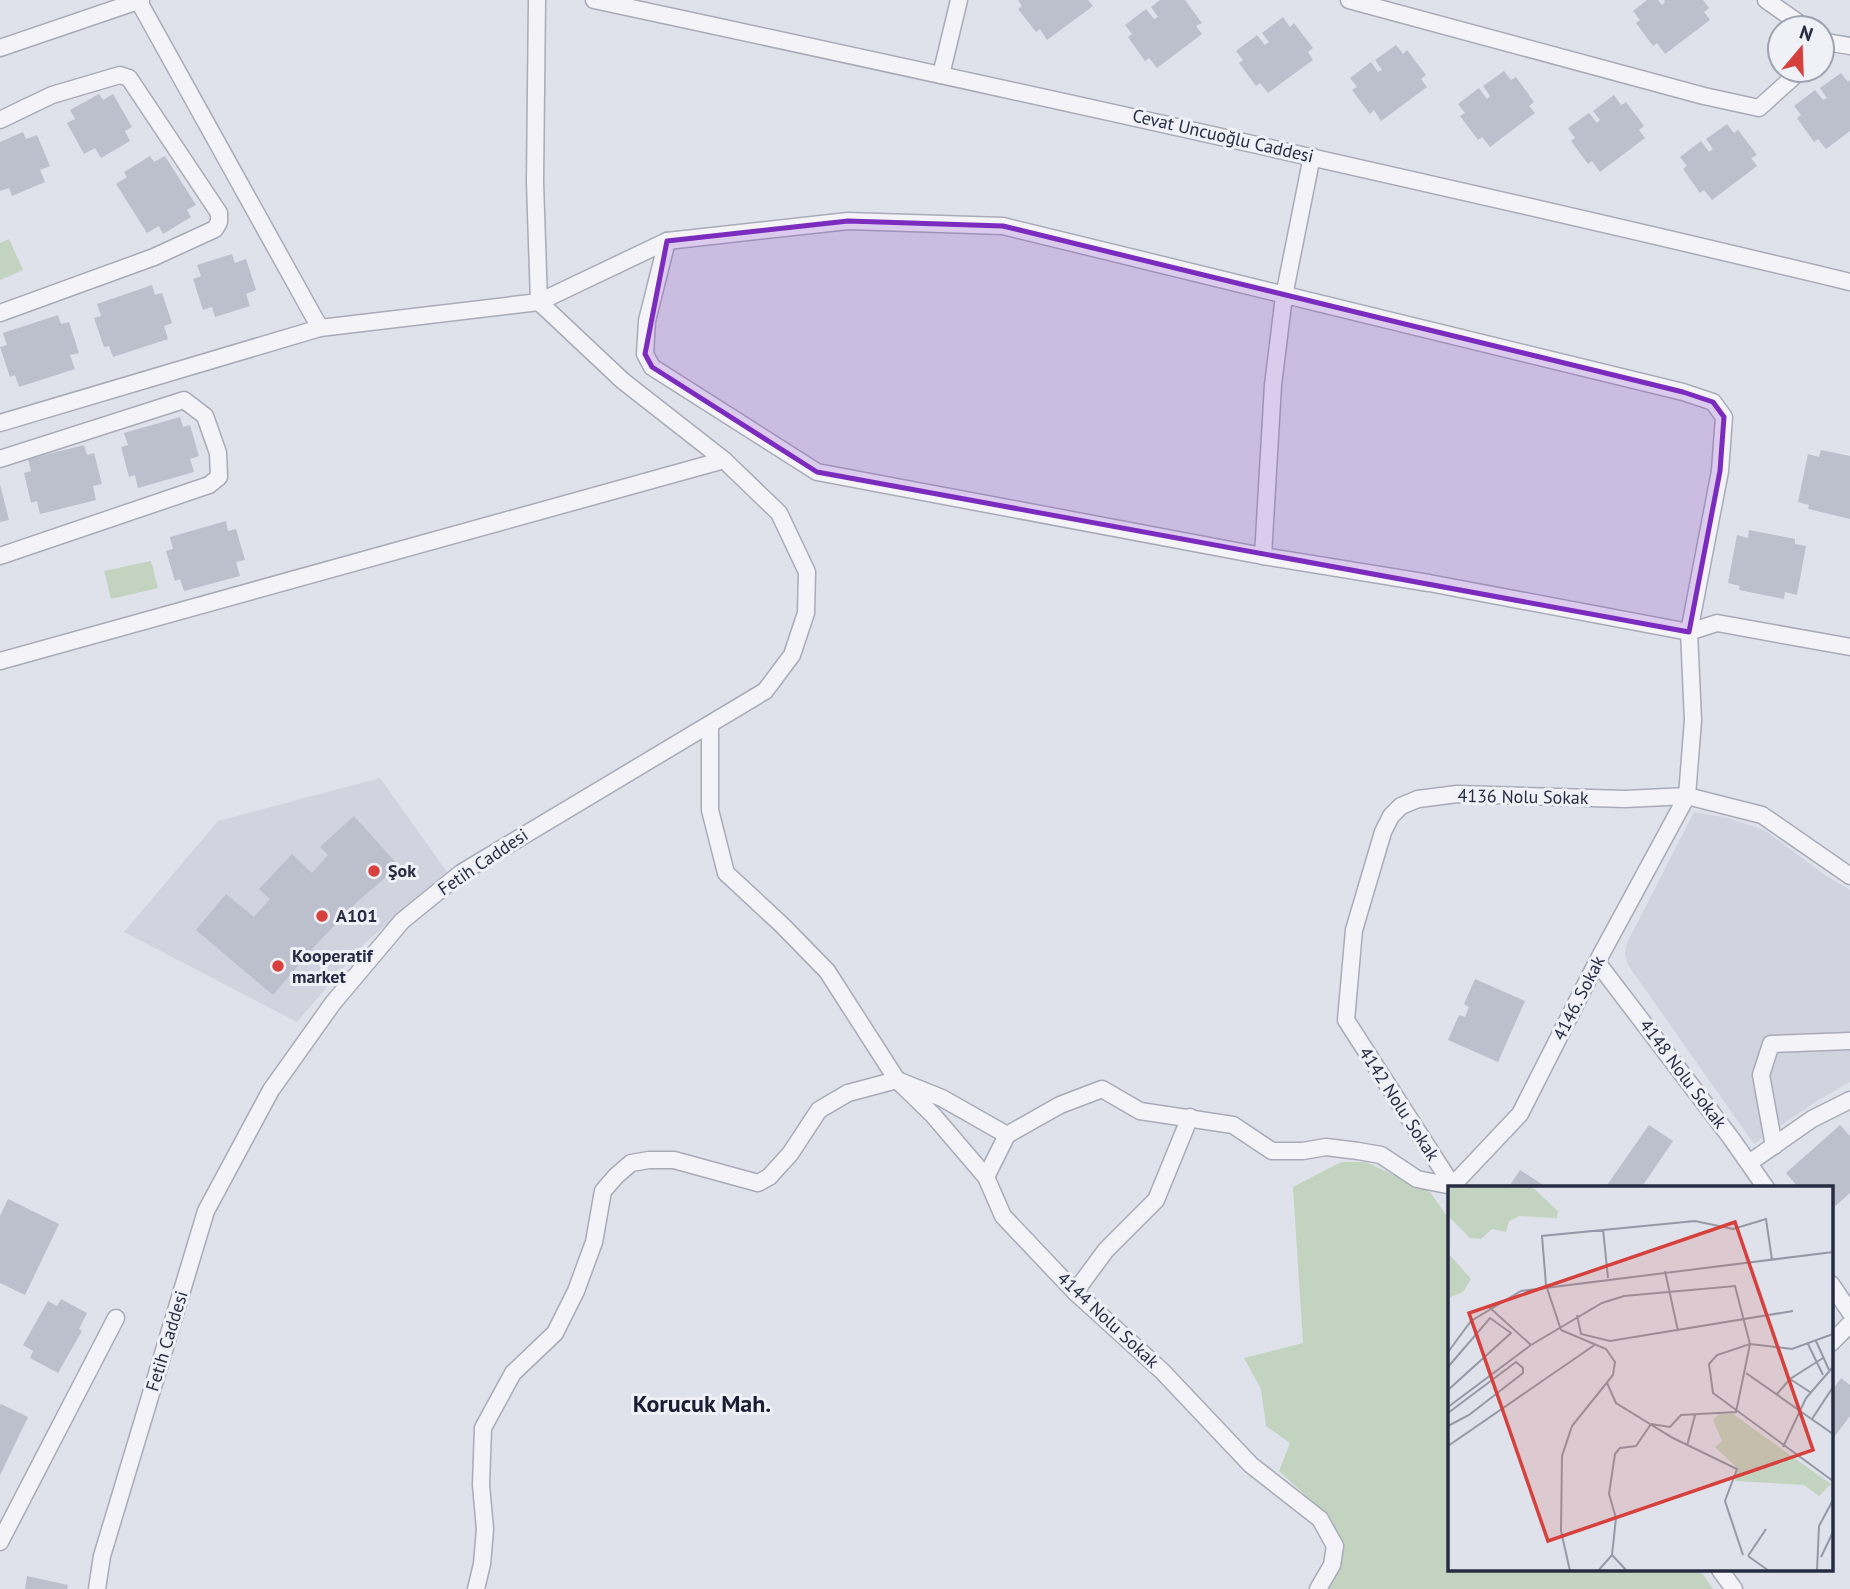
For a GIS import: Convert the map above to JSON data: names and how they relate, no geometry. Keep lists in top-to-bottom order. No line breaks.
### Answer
{"streets":{"street":["Cevat Uncuoğlu Caddesi","4136 Nolu Sokak","Fetih Caddesi","4146. Sokak","4148 Nolu Sokak","4142 Nolu Sokak","4144 Nolu Sokak"]},"crossings":[["4136 Nolu Sokak","4146. Sokak"],["4136 Nolu Sokak","4142 Nolu Sokak"],["Fetih Caddesi","4144 Nolu Sokak"],["4146. Sokak","4148 Nolu Sokak"]],"districts":["Korucuk Mah."],"places":["Şok","A101","Kooperatif market"],"north":"top"}
